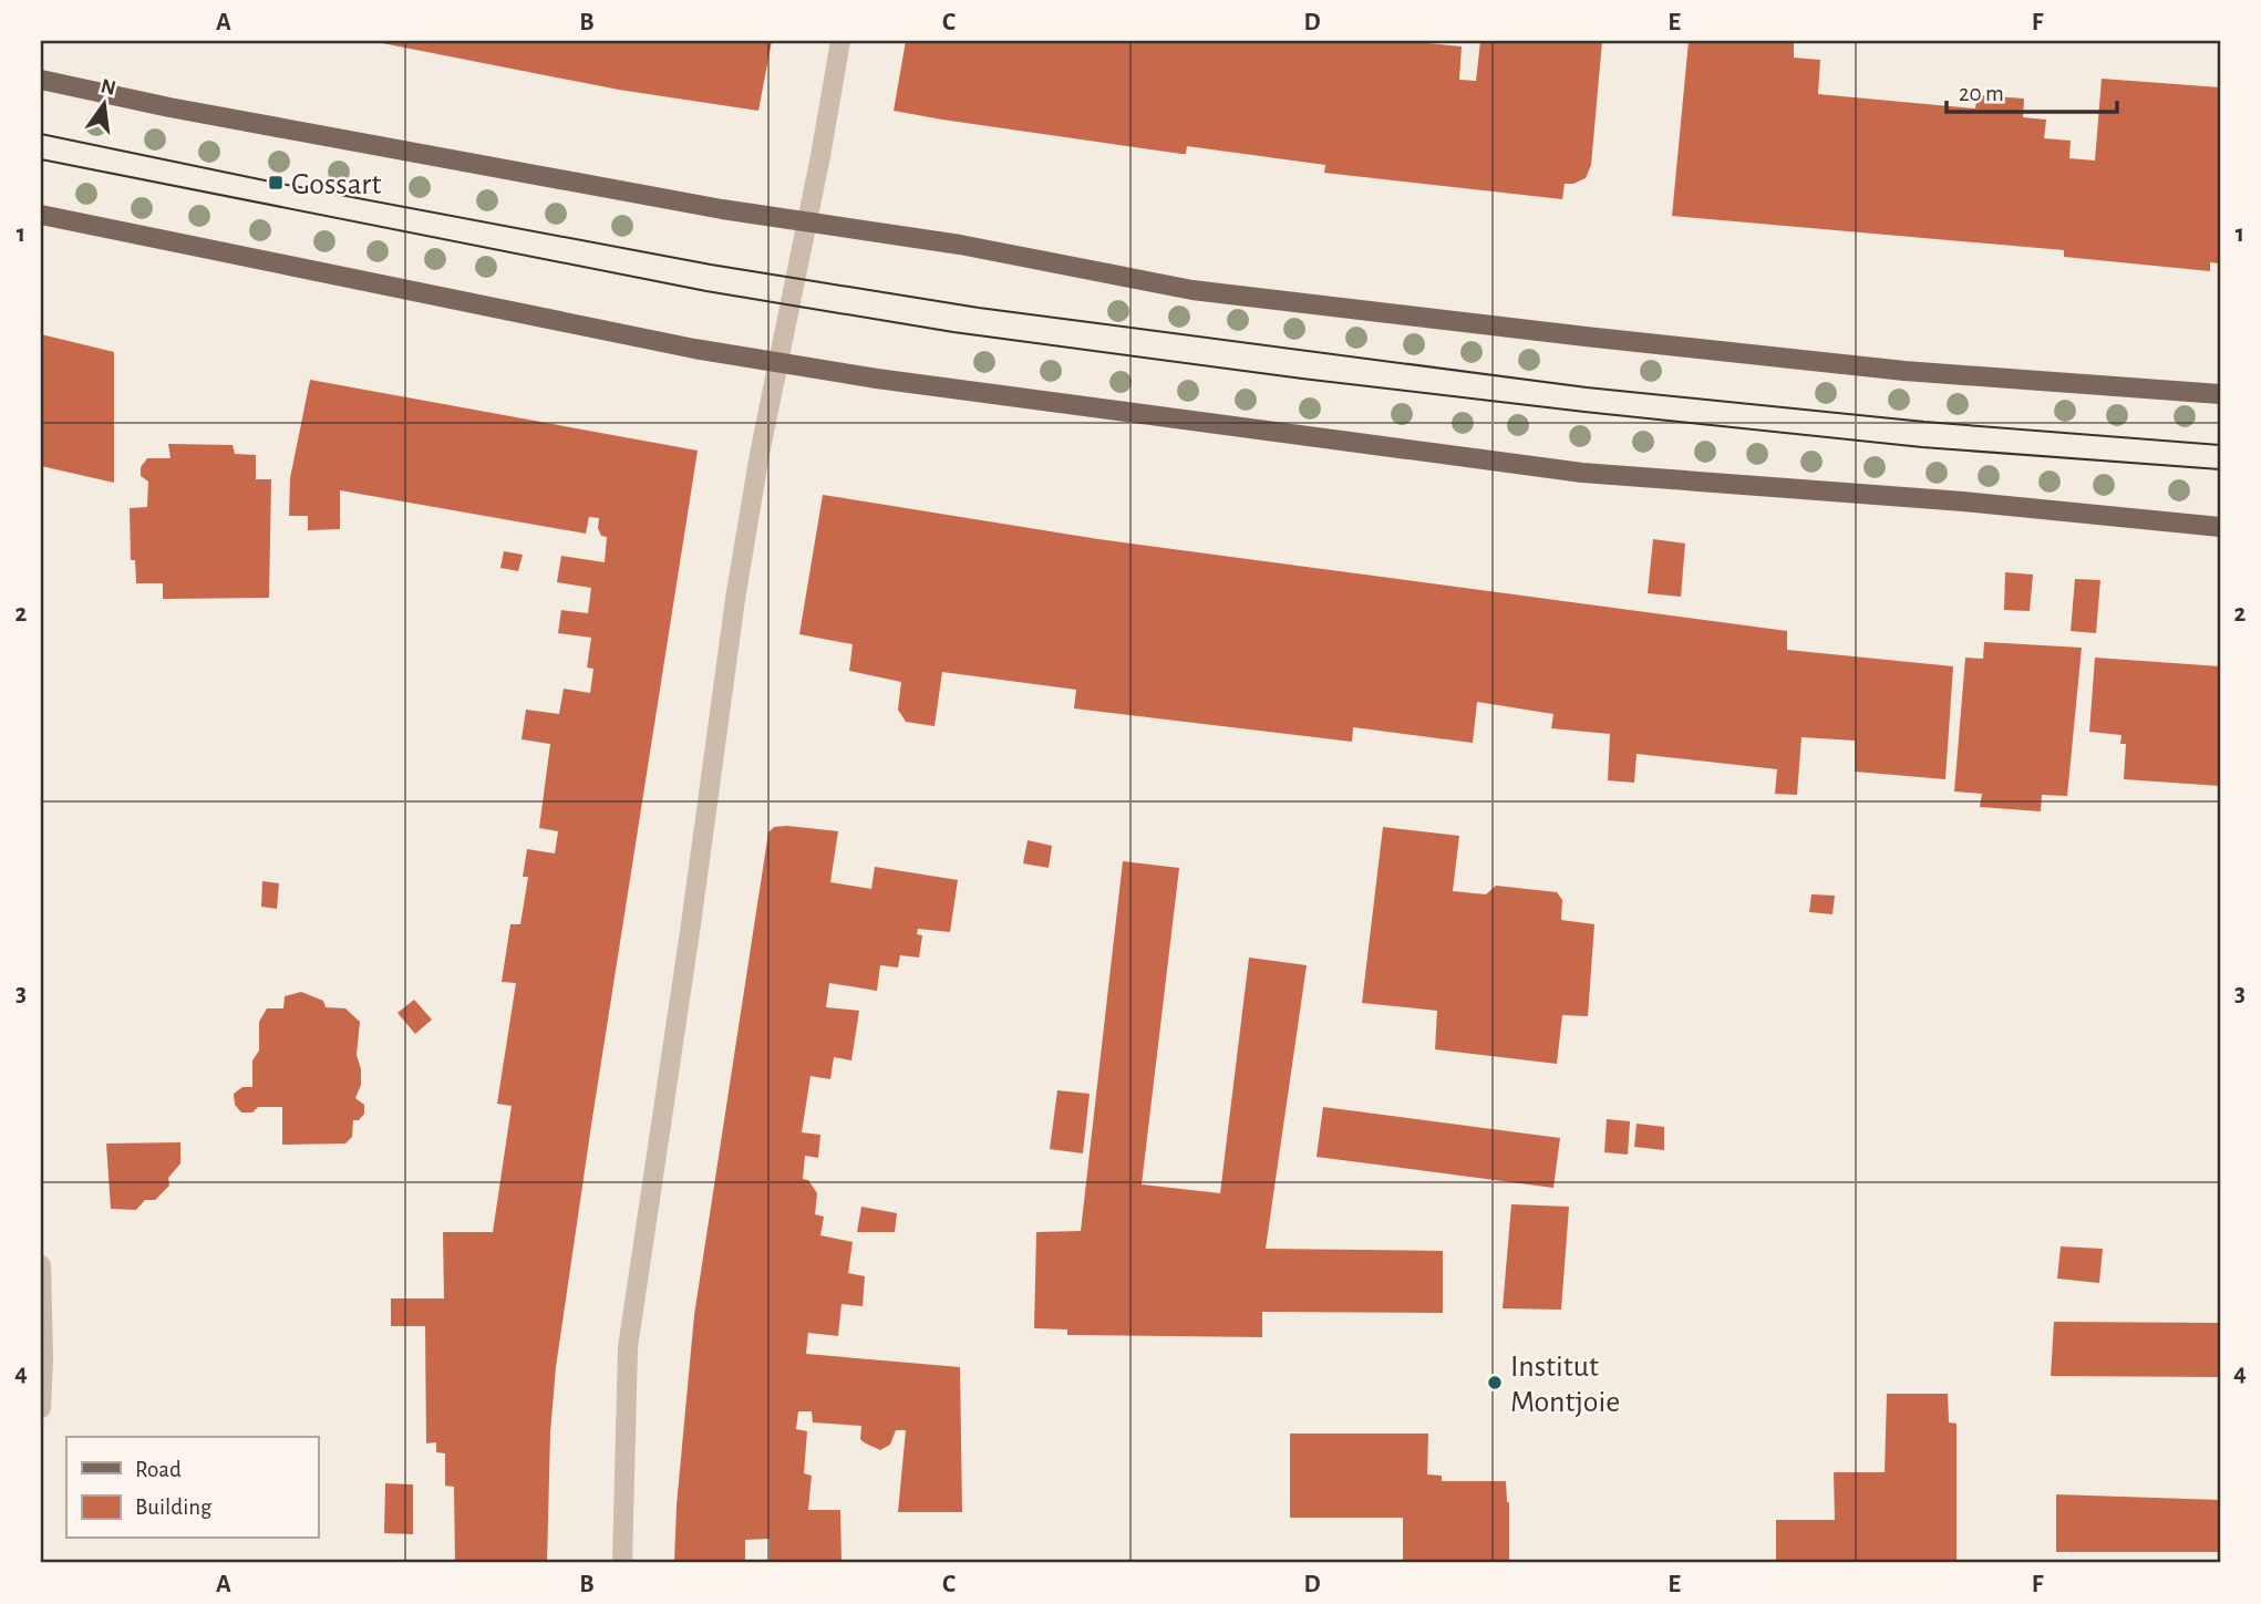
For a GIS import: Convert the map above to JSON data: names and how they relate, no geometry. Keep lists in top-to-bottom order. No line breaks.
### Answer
{"places":{"transit":["Gossart"],"other":["Institut Montjoie"]},"legend":["Road","Building"],"scale_bar":"20 m","north":"top","grid":{"columns":["A","B","C","D","E","F"],"rows":["1","2","3","4"]}}
